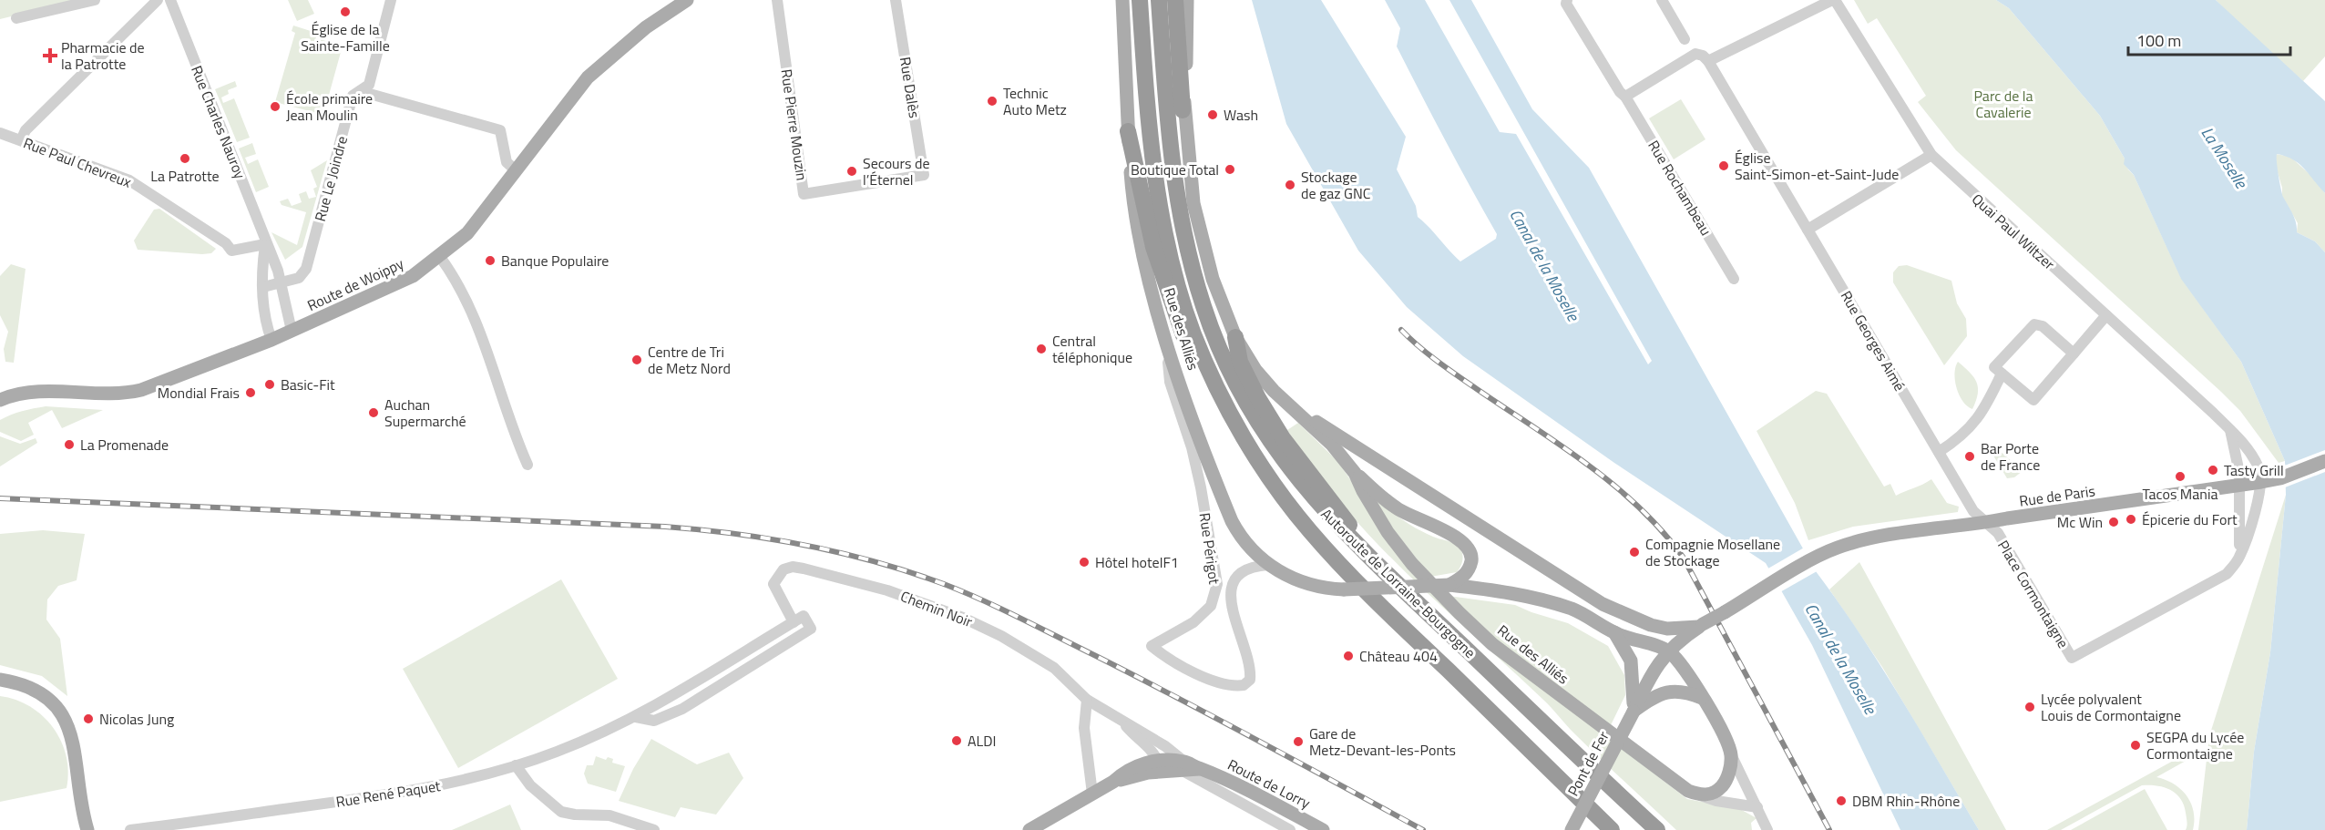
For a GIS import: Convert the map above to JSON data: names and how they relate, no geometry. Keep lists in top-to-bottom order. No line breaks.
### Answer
{"streets":{"highway":["Autoroute de Lorraine-Bourgogne"],"main road":["Route de Woippy","Rue des Alliés","Rue de Paris","Pont de Fer","Route de Lorry"],"street":["Rue Dalès","Rue Charles Nauroy","Rue Pierre Mouzin","Rue Paul Chevreux","Rue Le Joindre","Rue Rochambeau","Quai Paul Wiltzer","Rue Georges Aimé","Rue Périgot","Place Cormontaigne","Chemin Noir","Rue René Paquet"]},"crossings":[["Rue Dalès","Rue Pierre Mouzin"],["Rue Charles Nauroy","Rue Paul Chevreux"],["Rue Charles Nauroy","Rue Le Joindre"],["Rue Charles Nauroy","Route de Woippy"],["Quai Paul Wiltzer","Rue de Paris"],["Rue des Alliés","Rue de Paris"],["Rue des Alliés","Rue Périgot"],["Rue Georges Aimé","Place Cormontaigne"],["Rue de Paris","Place Cormontaigne"],["Chemin Noir","Route de Lorry"],["Chemin Noir","Rue René Paquet"]],"water":["La Moselle","Canal de la Moselle"],"parks":["Parc de la Cavalerie"],"places":{"other":["Église de la Sainte-Famille","Technic Auto Metz","École primaire Jean Moulin","Wash","La Patrotte","Église Saint-Simon-et-Saint-Jude","Boutique Total","Secours de l’Éternel","Stockage de gaz GNC","Banque Populaire","Central téléphonique","Centre de Tri de Metz Nord","Basic-Fit","Mondial Frais","Auchan Supermarché","La Promenade","Bar Porte de France","Tasty Grill","Tacos Mania","Épicerie du Fort","Mc Win","Compagnie Mosellane de Stockage","Hôtel hotelF1","Château 404","Lycée polyvalent Louis de Cormontaigne","Nicolas Jung","ALDI","Gare de Metz-Devant-les-Ponts","SEGPA du Lycée Cormontaigne","DBM Rhin-Rhône"],"health":["Pharmacie de la Patrotte"]},"scale_bar":"100 m"}
